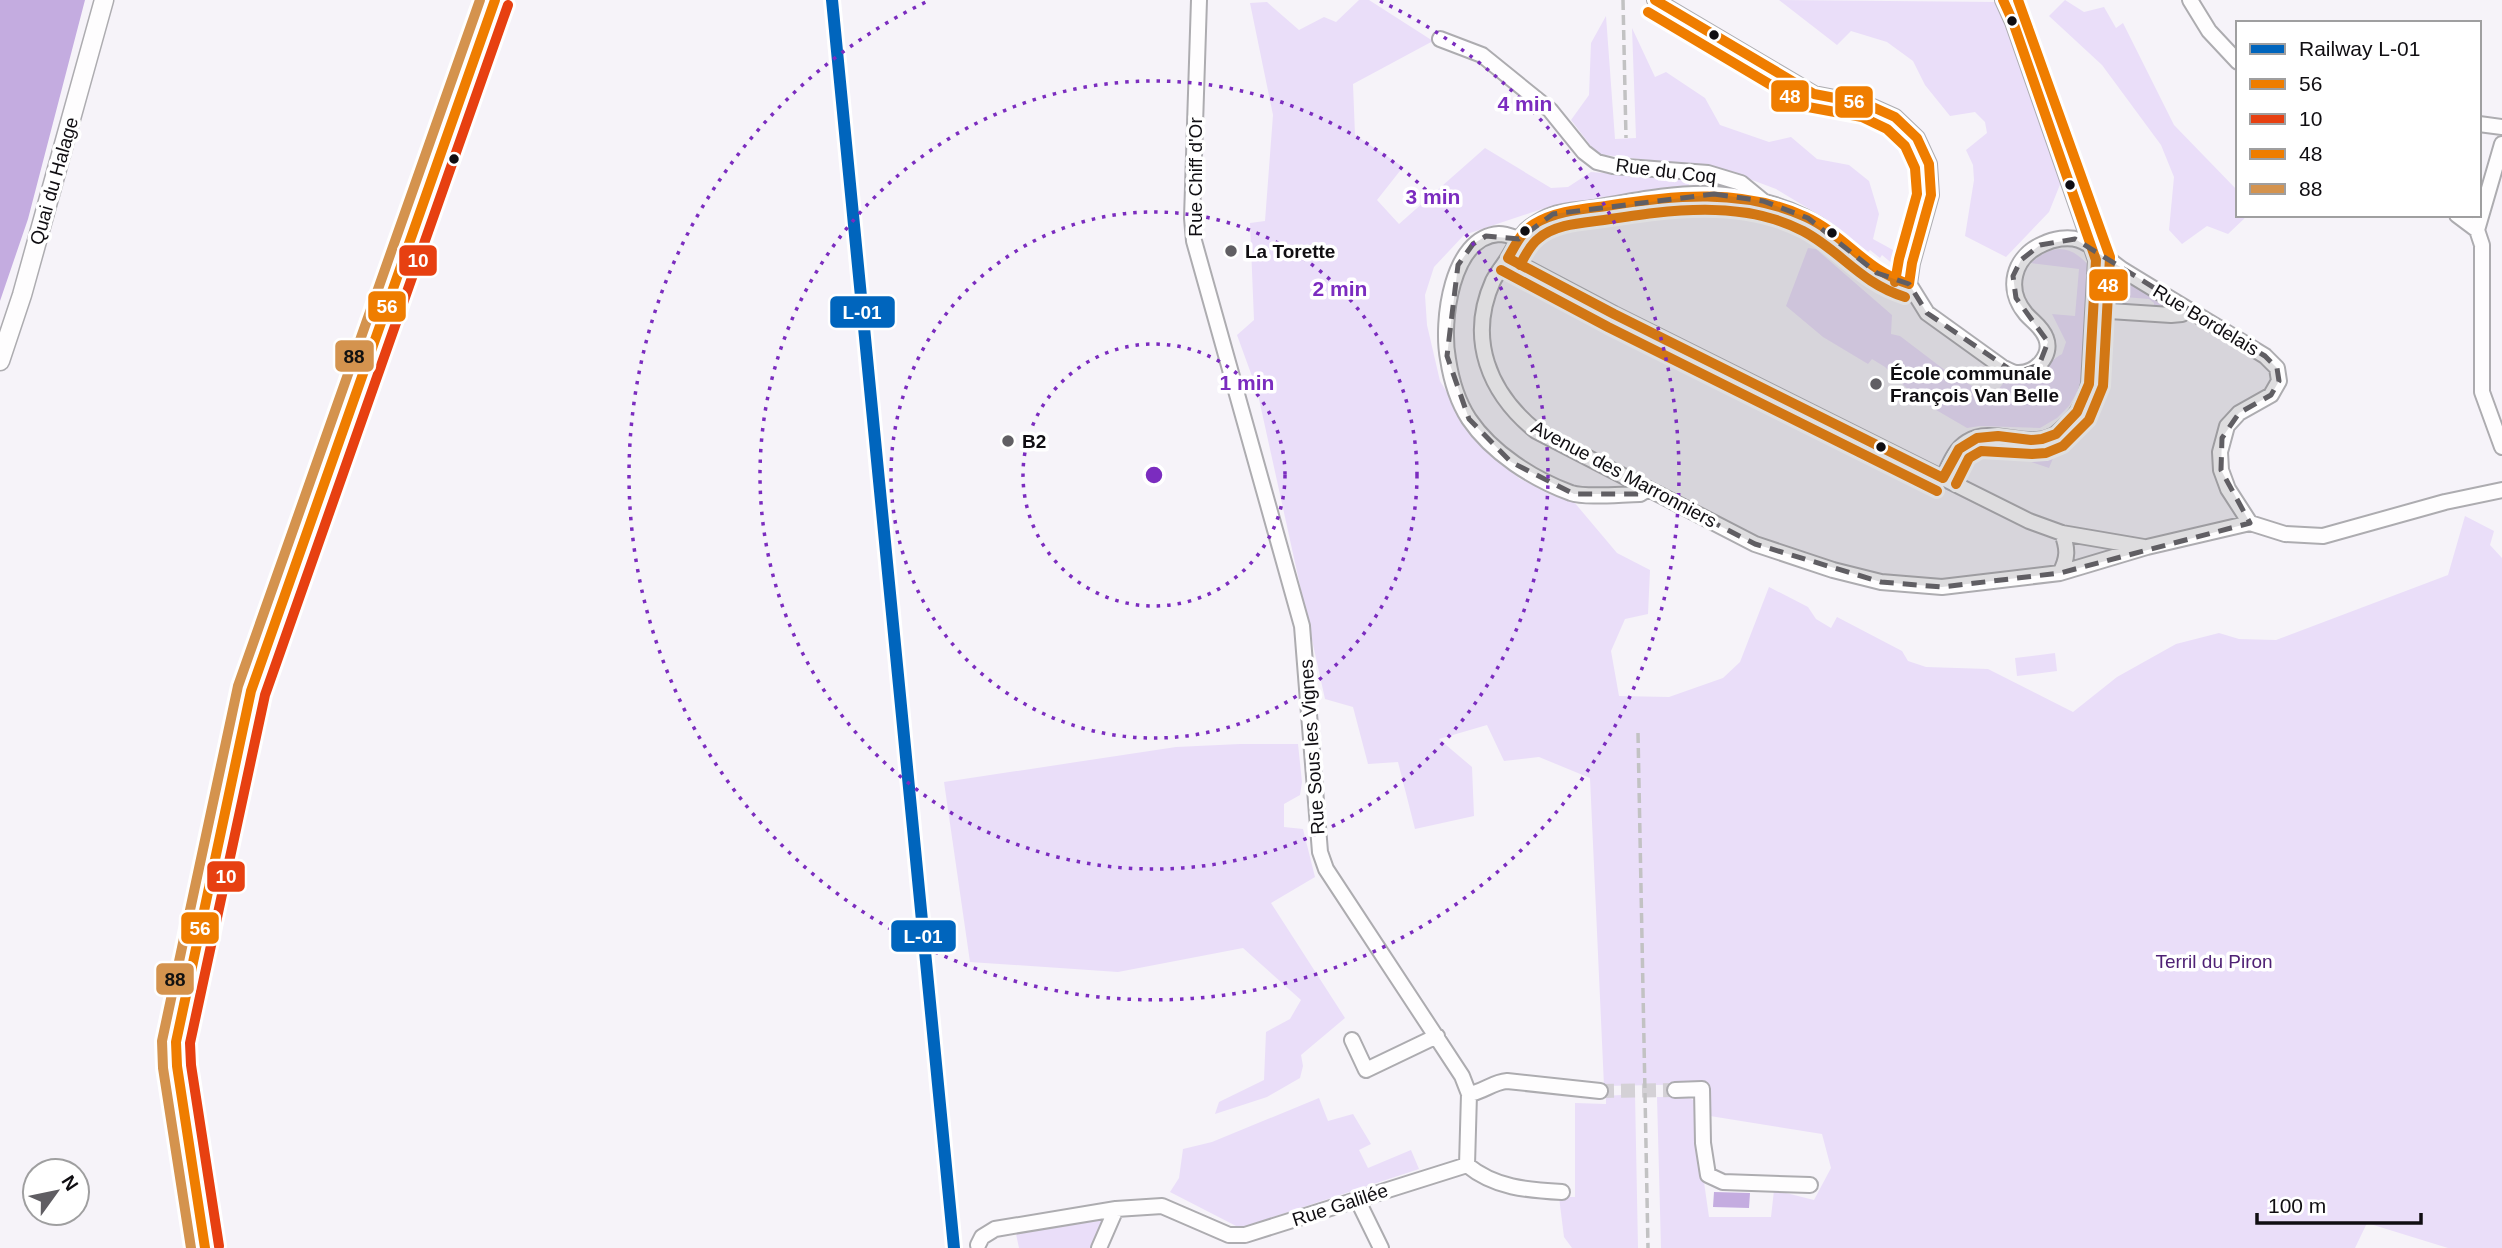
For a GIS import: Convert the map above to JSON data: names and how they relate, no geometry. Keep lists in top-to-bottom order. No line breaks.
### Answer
{"streets":{"main road":["Quai du Halage"],"street":["Rue du Coq","Rue Chiff d'Or","Rue Bordelais","Avenue des Marronniers","Rue Sous les Vignes","Rue Galilée"]},"crossings":[["Rue du Coq","Avenue des Marronniers"],["Rue Chiff d'Or","Rue Sous les Vignes"],["Rue Bordelais","Avenue des Marronniers"],["Rue Sous les Vignes","Rue Galilée"]],"parks":["Terril du Piron"],"places":["La Torette","École communale François Van Belle","B2"],"lines":["rail line L-01","transit line 56","transit line 48","transit line 88","transit line 10"],"legend":["Railway L-01","56","10","48","88"],"scale_bar":"100 m","north":"top right","rings":["4 min","3 min","2 min","1 min"]}
